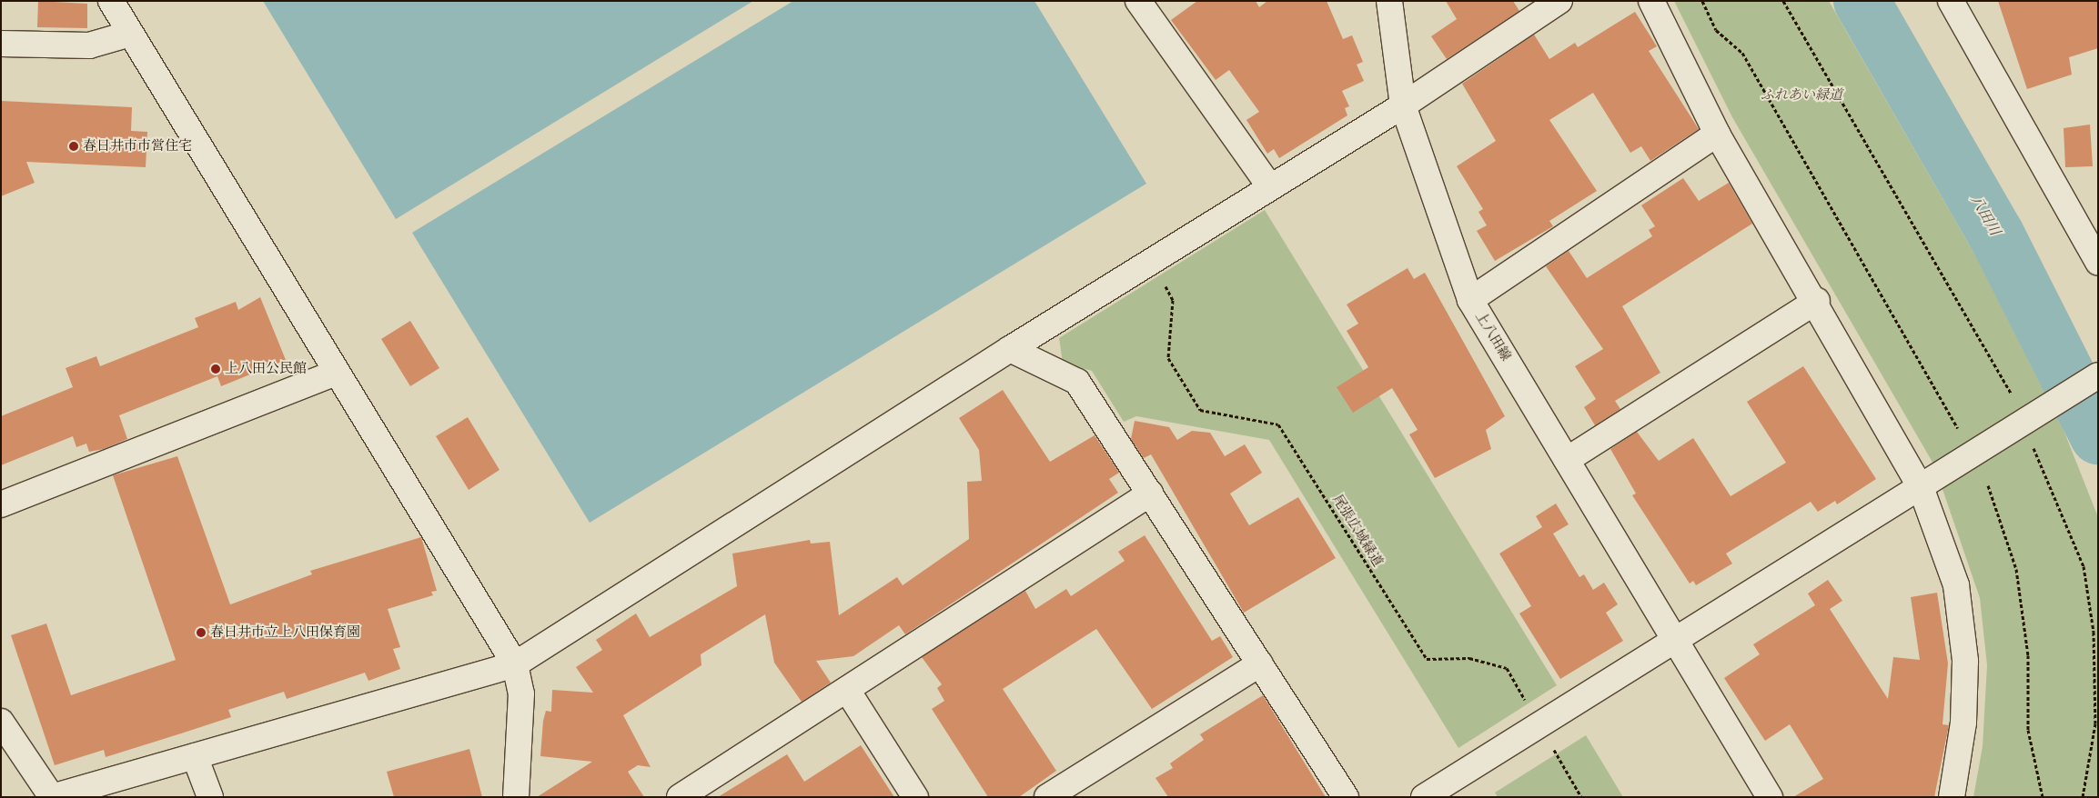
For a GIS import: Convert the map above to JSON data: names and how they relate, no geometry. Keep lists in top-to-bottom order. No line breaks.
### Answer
{"streets":{"street":["上八田線"],"path":["尾張広域緑道"]},"water":["八田川"],"parks":["ふれあい緑道"],"places":["春日井市市営住宅","上八田公民館","春日井市立上八田保育園"]}
